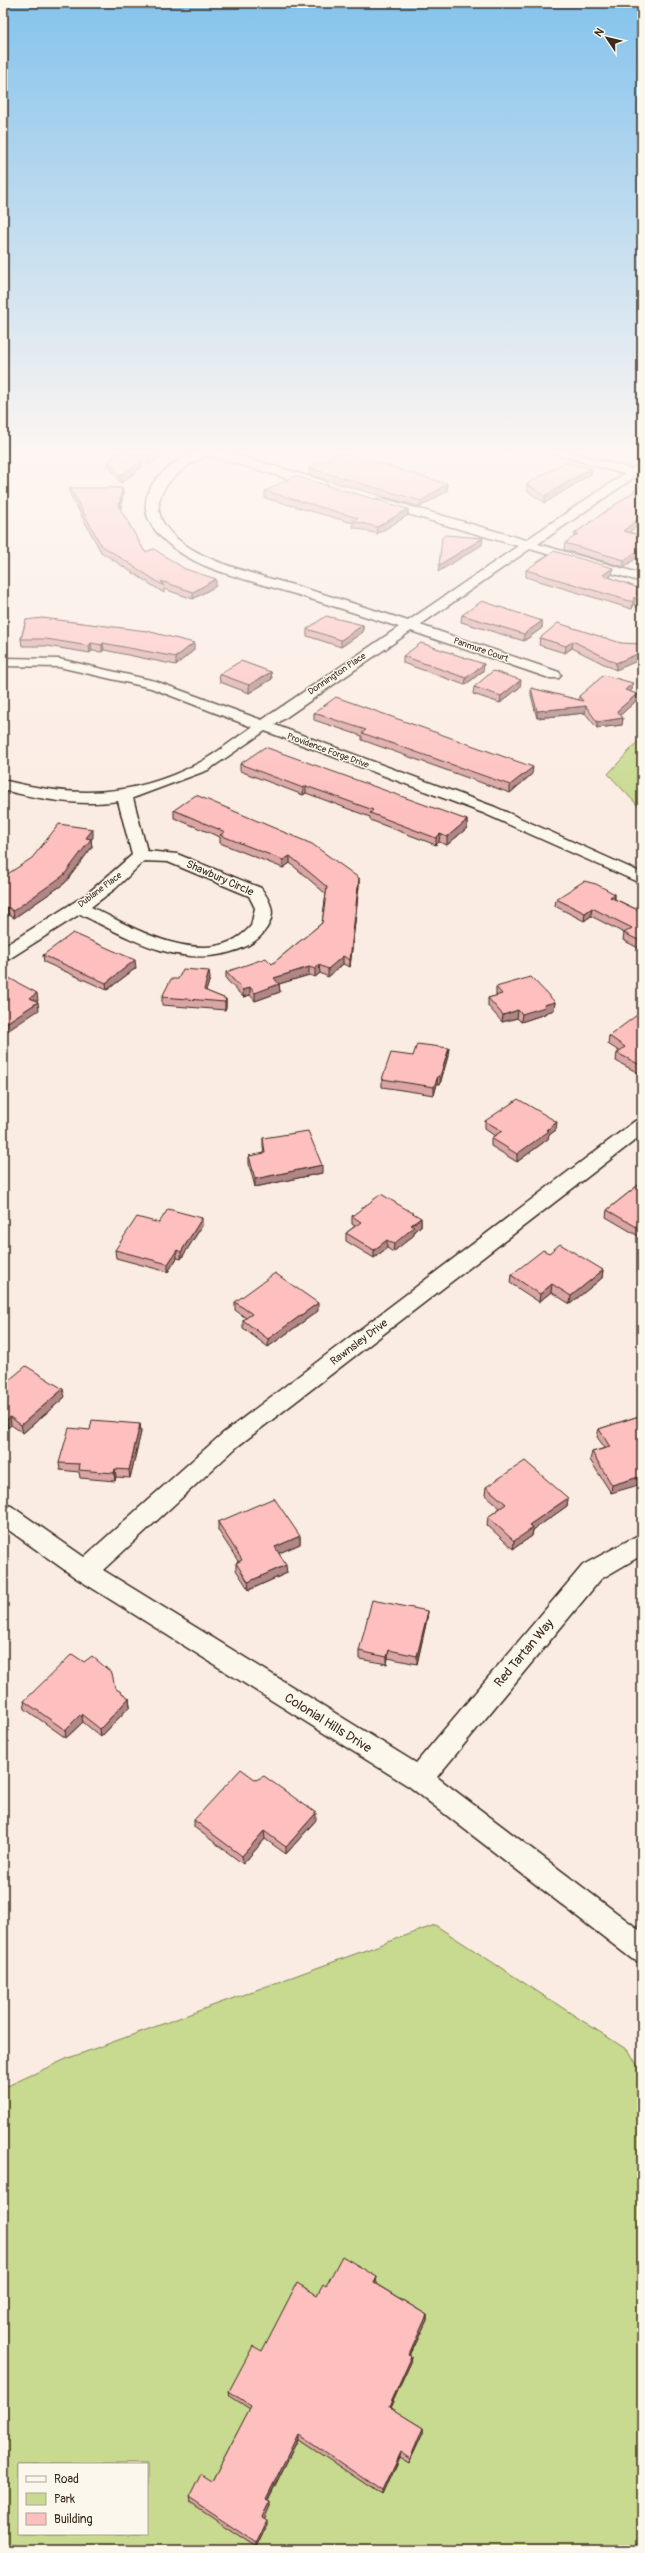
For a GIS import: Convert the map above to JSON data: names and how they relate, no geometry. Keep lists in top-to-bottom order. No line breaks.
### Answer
{"streets":{"street":["Panmure Court","Donnington Place","Providence Forge Drive","Shawbury Circle","Dublane Place","Rawnsley Drive","Red Tartan Way","Colonial Hills Drive"]},"crossings":[["Panmure Court","Donnington Place"],["Donnington Place","Providence Forge Drive"],["Shawbury Circle","Dublane Place"],["Rawnsley Drive","Colonial Hills Drive"],["Red Tartan Way","Colonial Hills Drive"]],"legend":["Road","Park","Building"],"north":"top left"}
